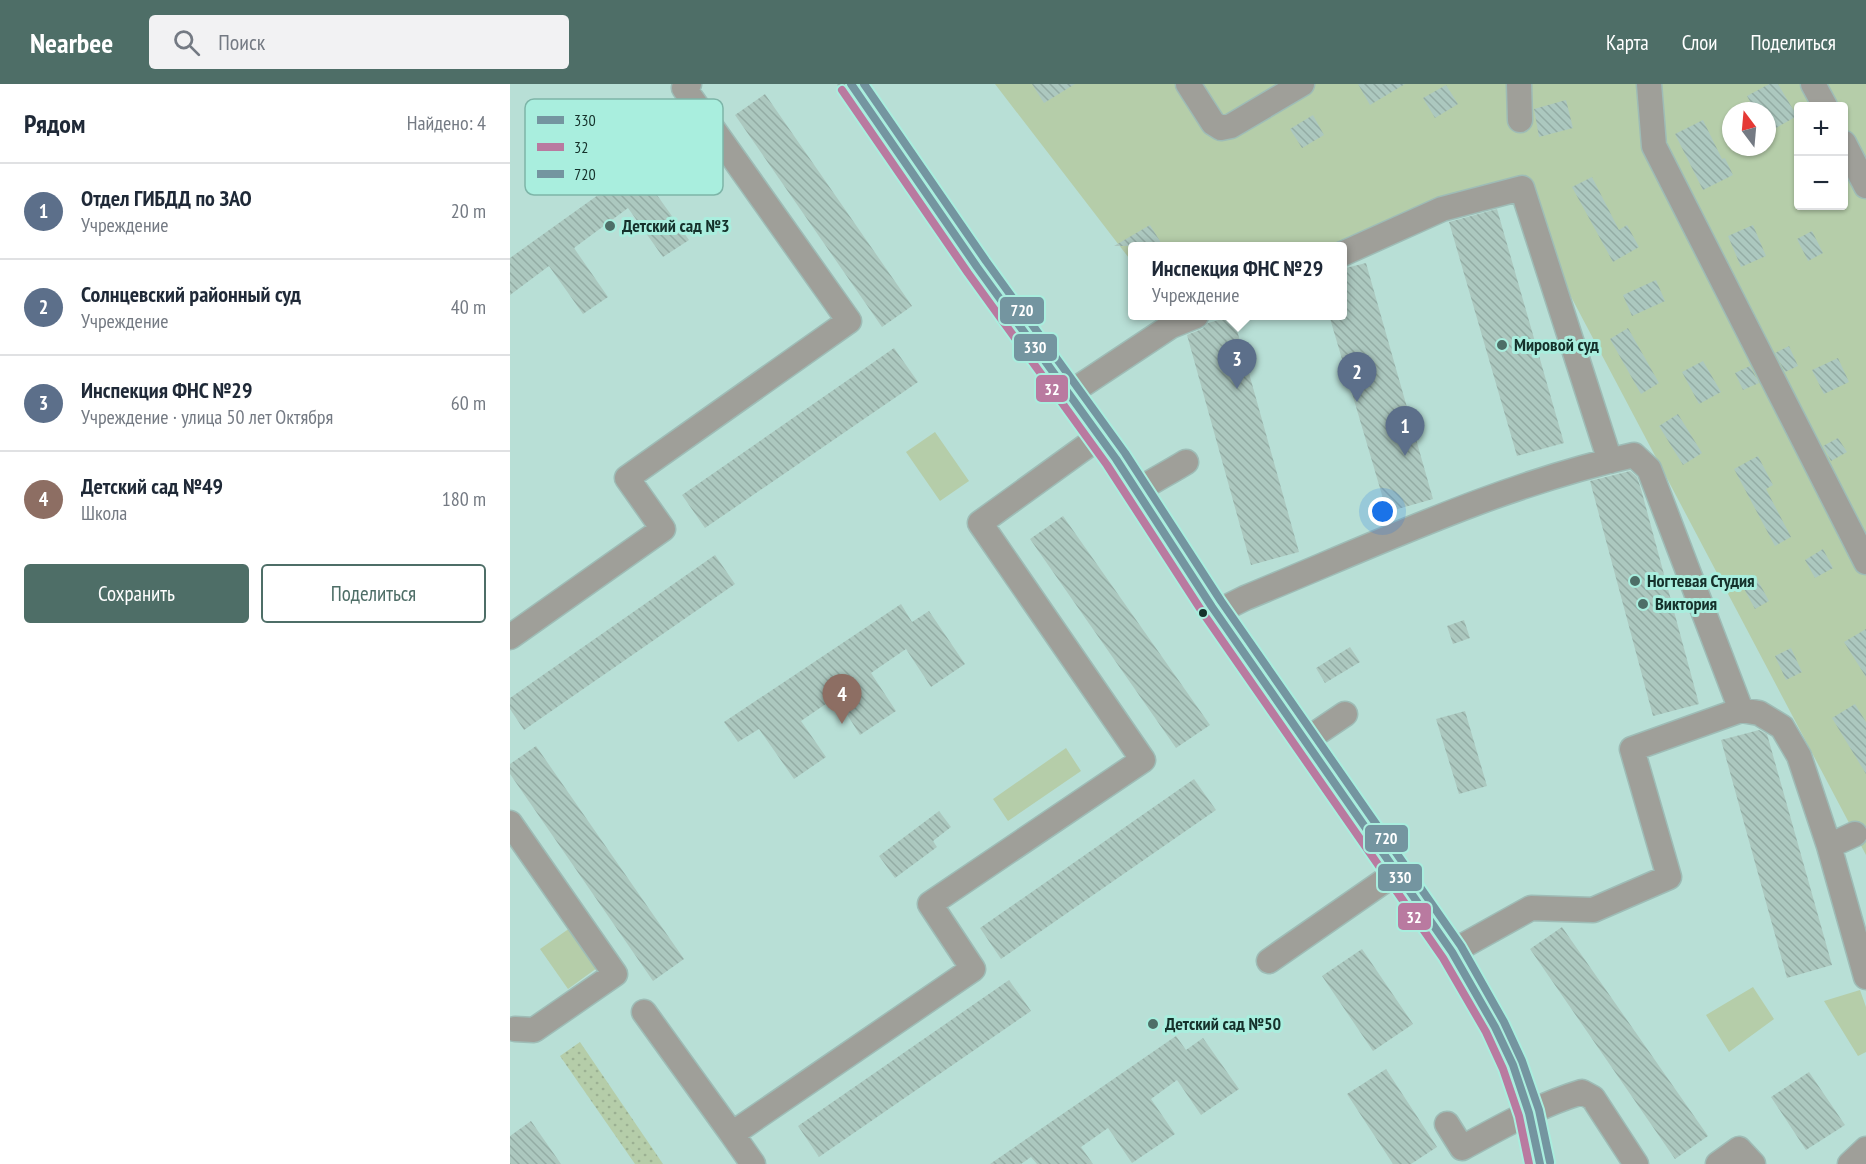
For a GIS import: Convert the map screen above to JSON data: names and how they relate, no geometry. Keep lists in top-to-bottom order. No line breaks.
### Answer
{"places":["Детский сад №3","Мировой суд","Ногтевая Студия","Виктория","Детский сад №50"],"lines":["transit line 330","transit line 720","transit line 32"],"legend":["330","32","720"],"north":"top","page":{"header":"Nearbee","search":"Поиск","nav":["Карта","Слои","Поделиться"],"heading":["Рядом","Найдено: 4"],"map_buttons":["+","−"],"list":[{"mark":"1","name":"Отдел ГИБДД по ЗАО","note":"Учреждение","value":"20 m"},{"mark":"2","name":"Солнцевский районный суд","note":"Учреждение","value":"40 m"},{"mark":"3","name":"Инспекция ФНС №29","note":"Учреждение · улица 50 лет Октября","value":"60 m"},{"mark":"4","name":"Детский сад №49","note":"Школа","value":"180 m"}],"popup":["Инспекция ФНС №29","Учреждение"],"pins":["3","2","1","4"],"buttons":["Сохранить","Поделиться"]}}
